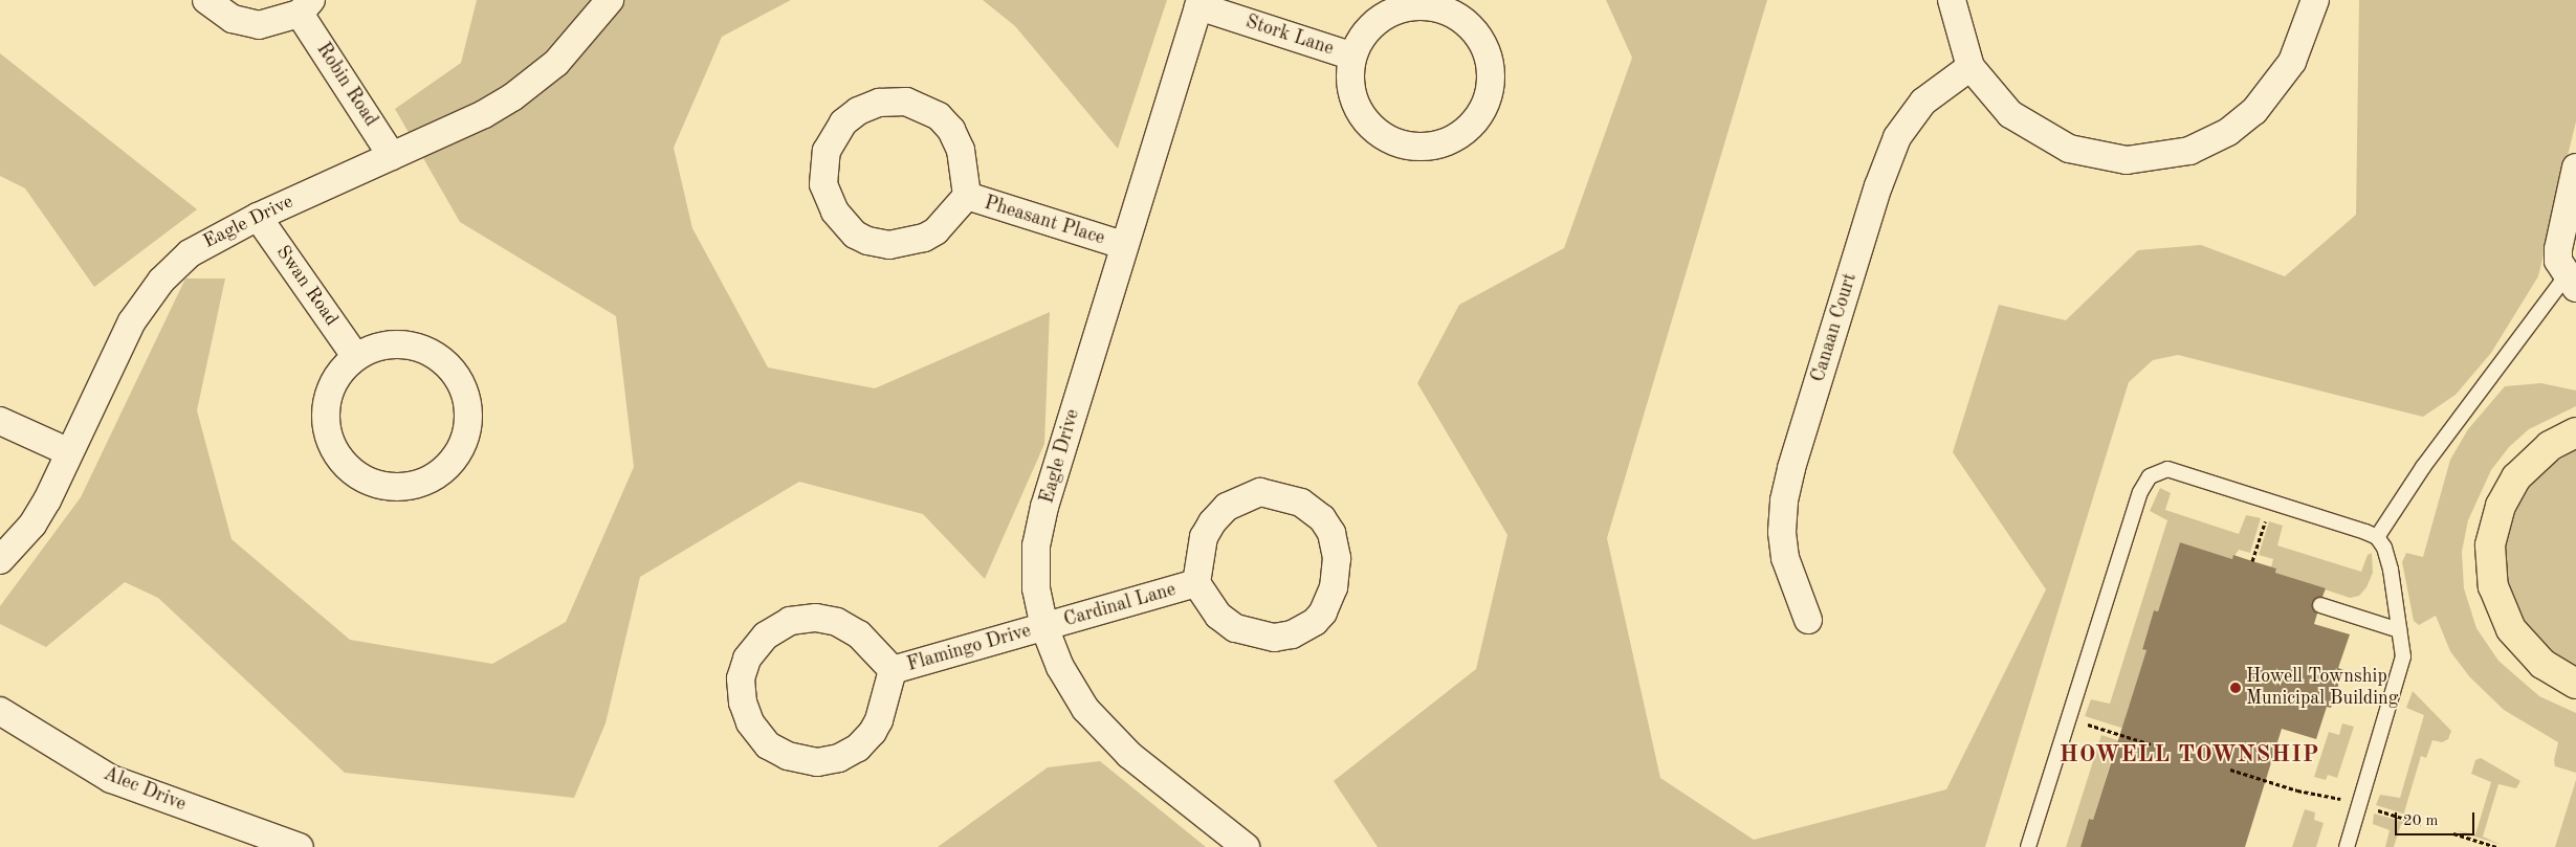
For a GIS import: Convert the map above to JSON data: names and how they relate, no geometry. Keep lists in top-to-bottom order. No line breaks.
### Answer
{"streets":{"street":["Stork Lane","Robin Road","Pheasant Place","Eagle Drive","Swan Road","Canaan Court","Cardinal Lane","Flamingo Drive","Alec Drive"]},"crossings":[["Stork Lane","Eagle Drive"],["Robin Road","Eagle Drive"],["Pheasant Place","Eagle Drive"],["Eagle Drive","Swan Road"],["Eagle Drive","Cardinal Lane"],["Eagle Drive","Flamingo Drive"],["Cardinal Lane","Flamingo Drive"]],"districts":["HOWELL TOWNSHIP"],"places":["Howell Township Municipal Building"],"scale_bar":"20 m"}
